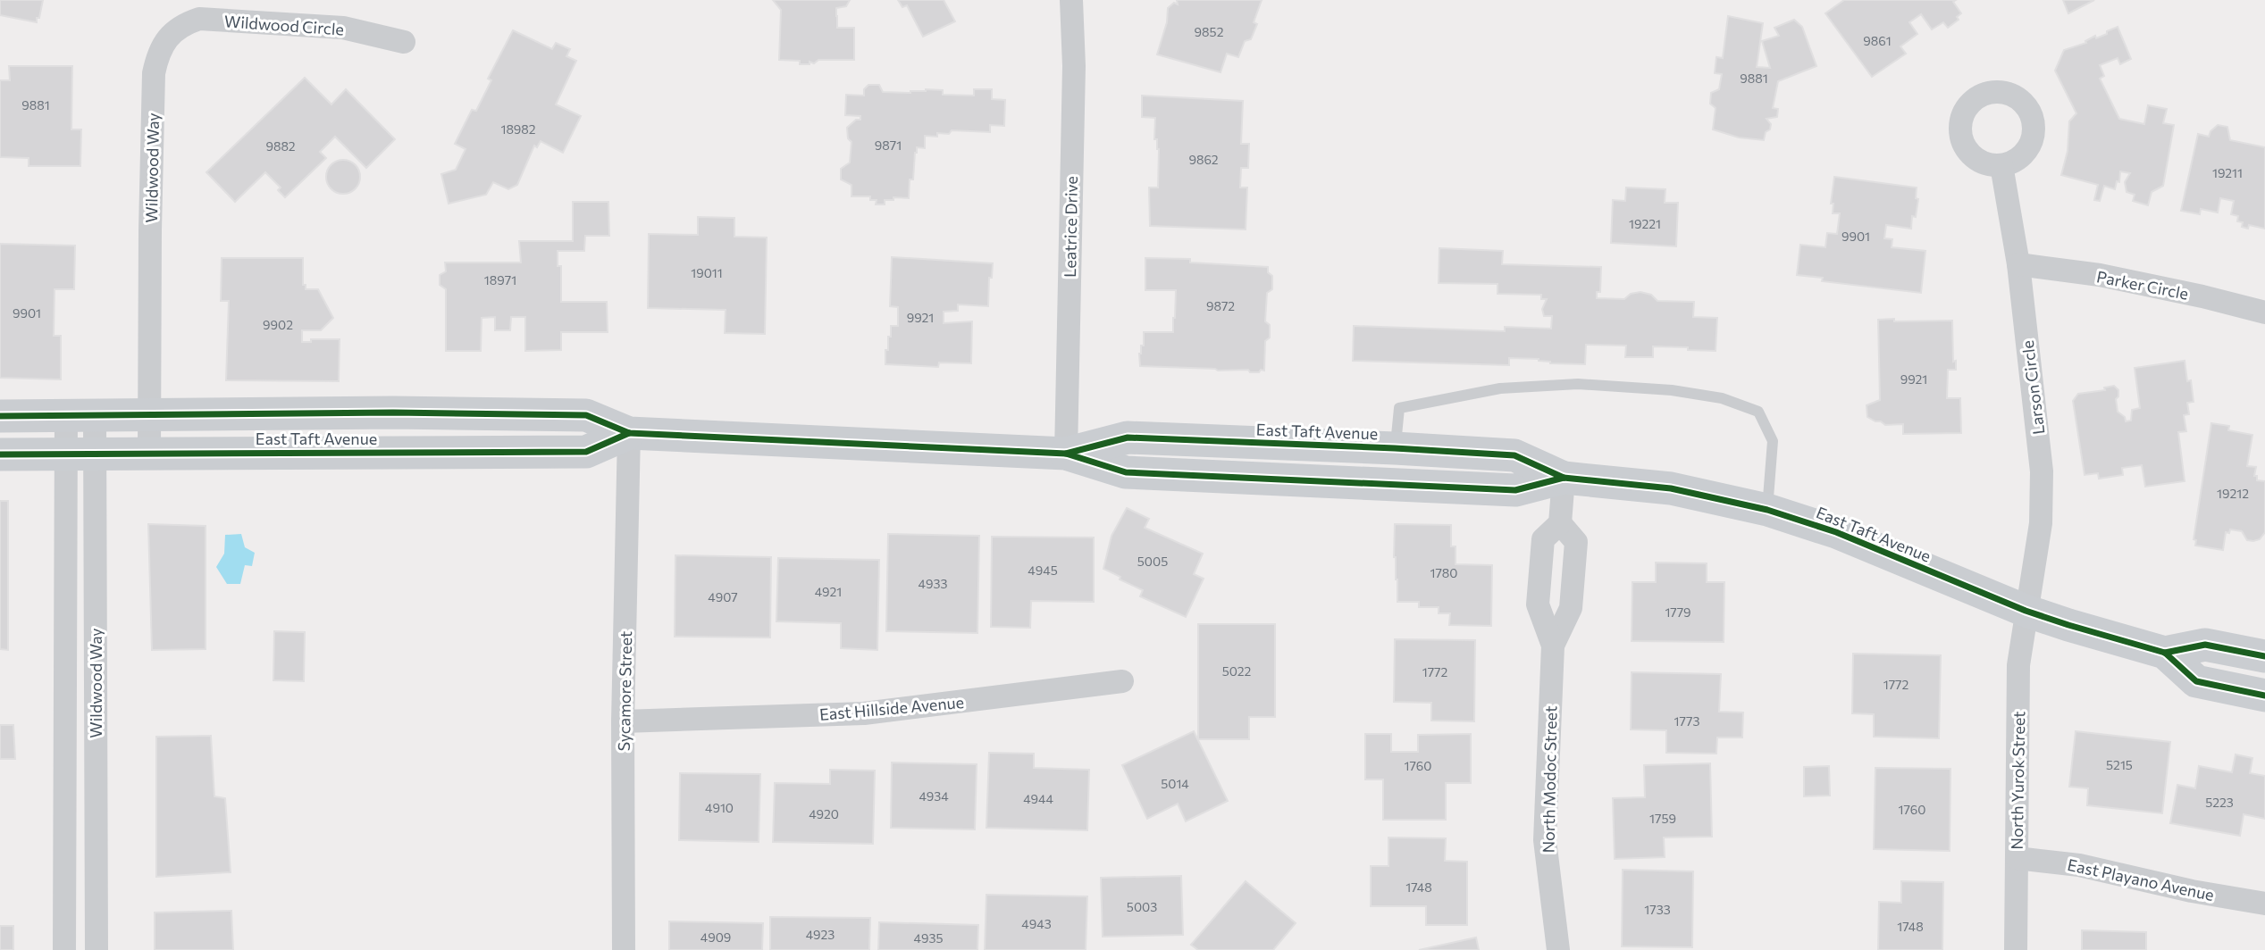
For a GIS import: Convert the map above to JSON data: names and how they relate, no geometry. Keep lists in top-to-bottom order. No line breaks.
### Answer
{"streets":{"street":["Wildwood Circle","Wildwood Way","Leatrice Drive","Parker Circle","Larson Circle","East Taft Avenue","Sycamore Street","East Hillside Avenue","North Modoc Street","North Yurok Street","East Playano Avenue"]},"crossings":[["Wildwood Circle","Wildwood Way"],["Wildwood Way","East Taft Avenue"],["Leatrice Drive","East Taft Avenue"],["Parker Circle","Larson Circle"],["Larson Circle","East Taft Avenue"],["Larson Circle","North Yurok Street"],["East Taft Avenue","Sycamore Street"],["East Taft Avenue","North Yurok Street"],["Sycamore Street","East Hillside Avenue"],["North Yurok Street","East Playano Avenue"]],"house_numbers":["9852","9861","9881","9881","18982","9871","9882","9862","19211","19221","9901","19011","18971","9872","9901","9921","9902","9921","19212","5005","4945","1780","4933","4921","4907","1779","5022","1772","1772","1773","5215","1760","5014","4934","4944","5223","4910","1760","4920","1759","1748","5003","1733","4943","1748","4923","4909","4935"]}
